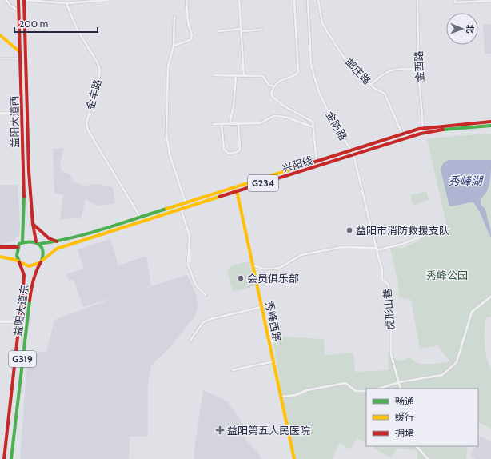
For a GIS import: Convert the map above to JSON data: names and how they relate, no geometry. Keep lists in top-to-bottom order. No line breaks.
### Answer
{"streets":{"main road":["益阳大道西","兴阳线","G234","益阳大道东","秀峰西路","G319"],"street":["金西路","邮庄路","金丰路","金防路","虎形山巷"]},"crossings":[["金西路","兴阳线"],["邮庄路","兴阳线"],["金丰路","兴阳线"],["益阳大道西","兴阳线"],["益阳大道西","G234"],["益阳大道西","益阳大道东"],["益阳大道西","G319"],["金防路","兴阳线"],["金防路","虎形山巷"],["兴阳线","G234"],["兴阳线","益阳大道东"],["兴阳线","秀峰西路"],["兴阳线","G319"],["G234","益阳大道东"],["G234","G319"],["益阳大道东","G319"]],"water":["秀峰湖"],"parks":["秀峰公园"],"places":{"other":["益阳市消防救援支队","会员俱乐部"],"health":["益阳第五人民医院"]},"legend":["畅通","缓行","拥堵"],"scale_bar":"200 m","north":"right"}
